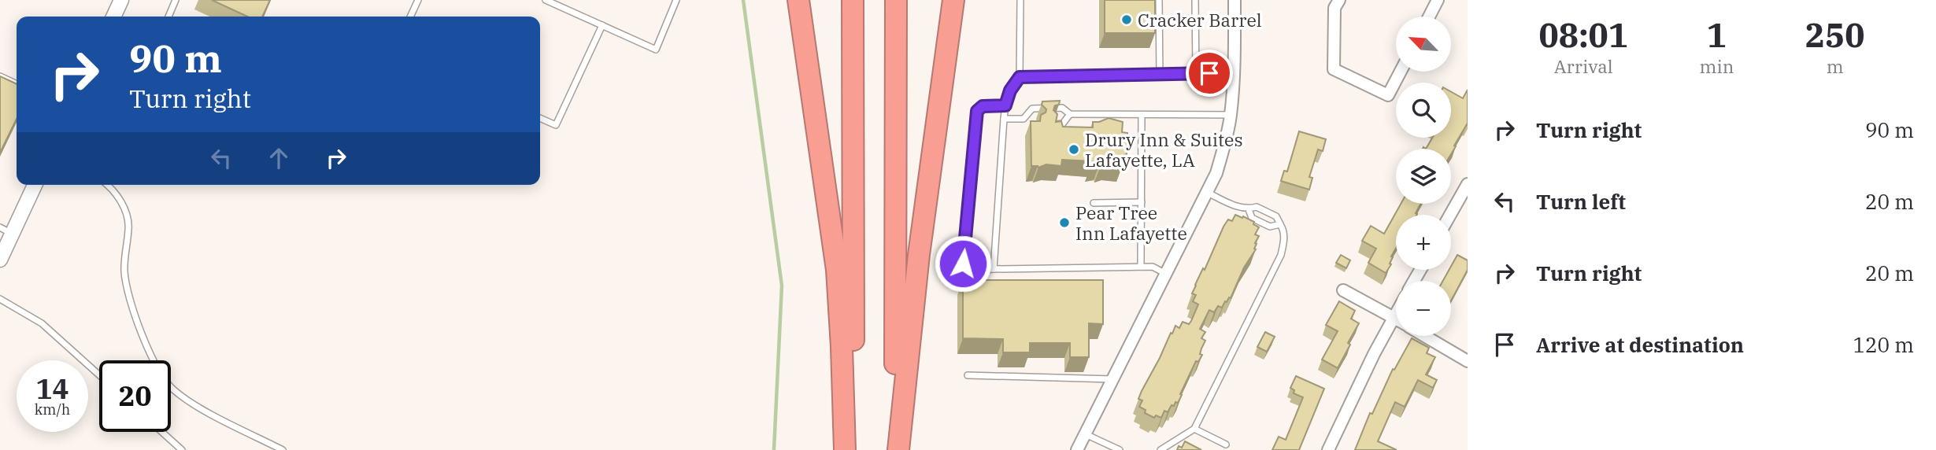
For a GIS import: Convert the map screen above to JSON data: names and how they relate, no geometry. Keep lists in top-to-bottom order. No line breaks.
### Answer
{"places":["Cracker Barrel","Drury Inn & Suites Lafayette, LA","Pear Tree Inn Lafayette"],"north":"top left","page":{"eta":["08:01","Arrival","1","min","250","m"],"map_buttons":["+","−"],"turn":["90 m","Turn right"],"list":[{"name":"Turn right","value":"90 m"},{"name":"Turn left","value":"20 m"},{"name":"Turn right","value":"20 m"},{"name":"Arrive at destination","value":"120 m"}],"speed":"14 km/h","limit":"20"}}
